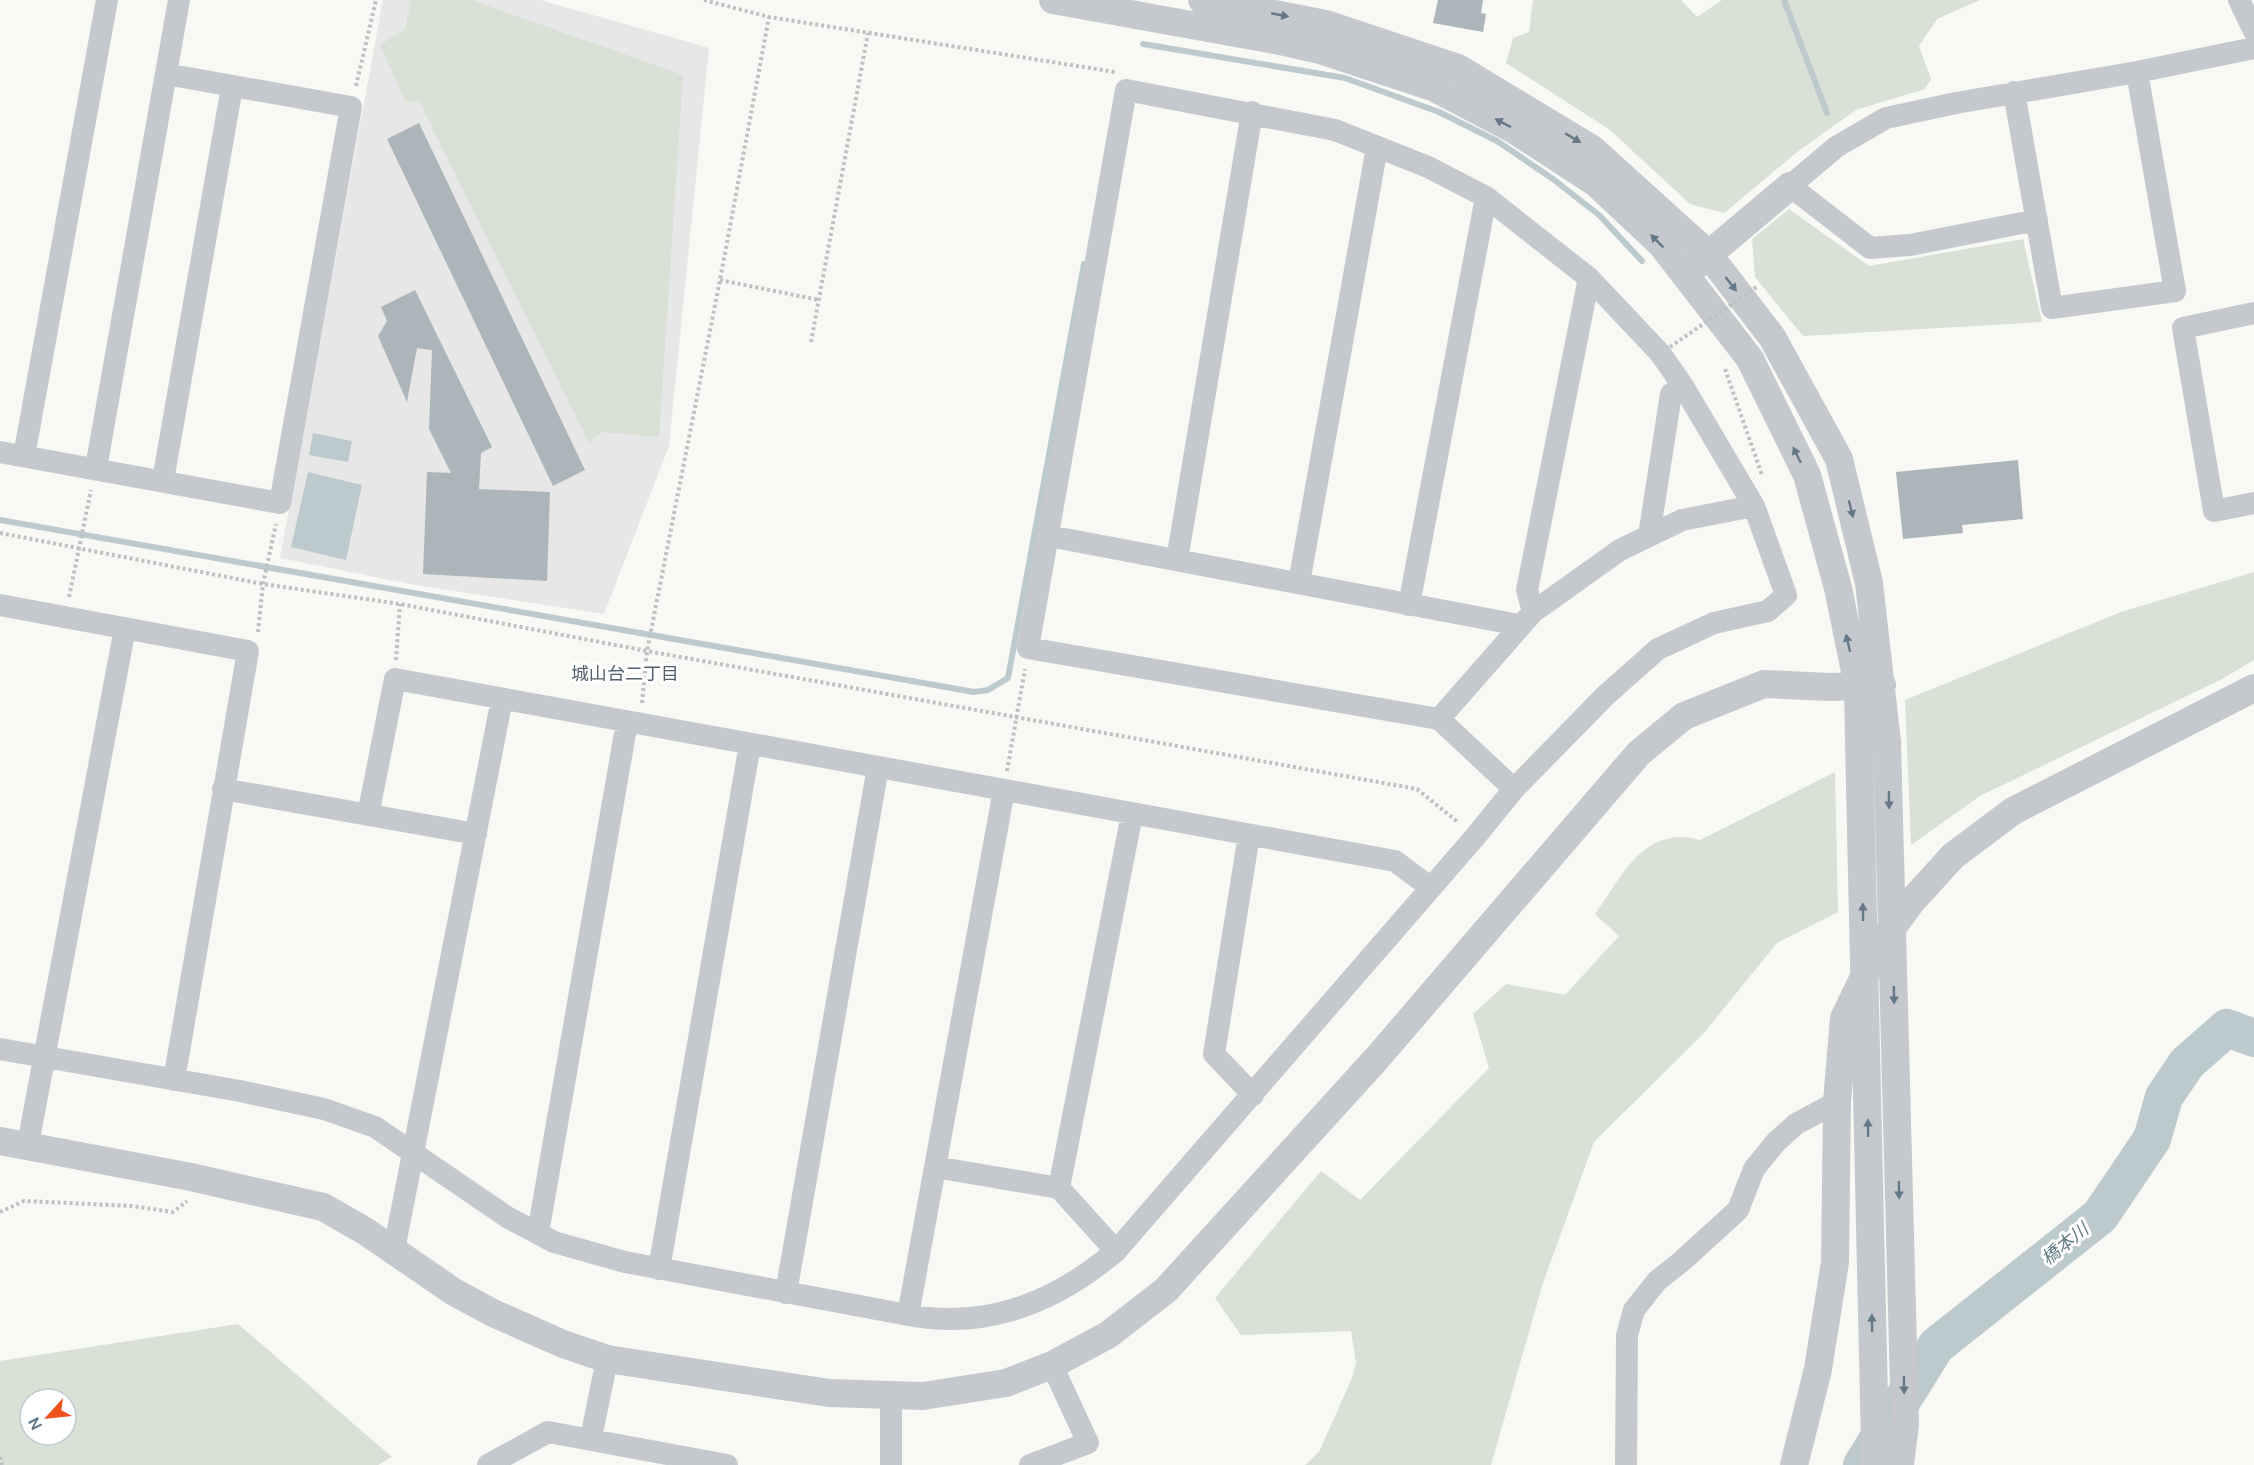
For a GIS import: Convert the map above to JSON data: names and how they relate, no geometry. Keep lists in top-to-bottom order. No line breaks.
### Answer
{"districts":["城山台二丁目"],"water":["橋本川"],"north":"bottom left"}
